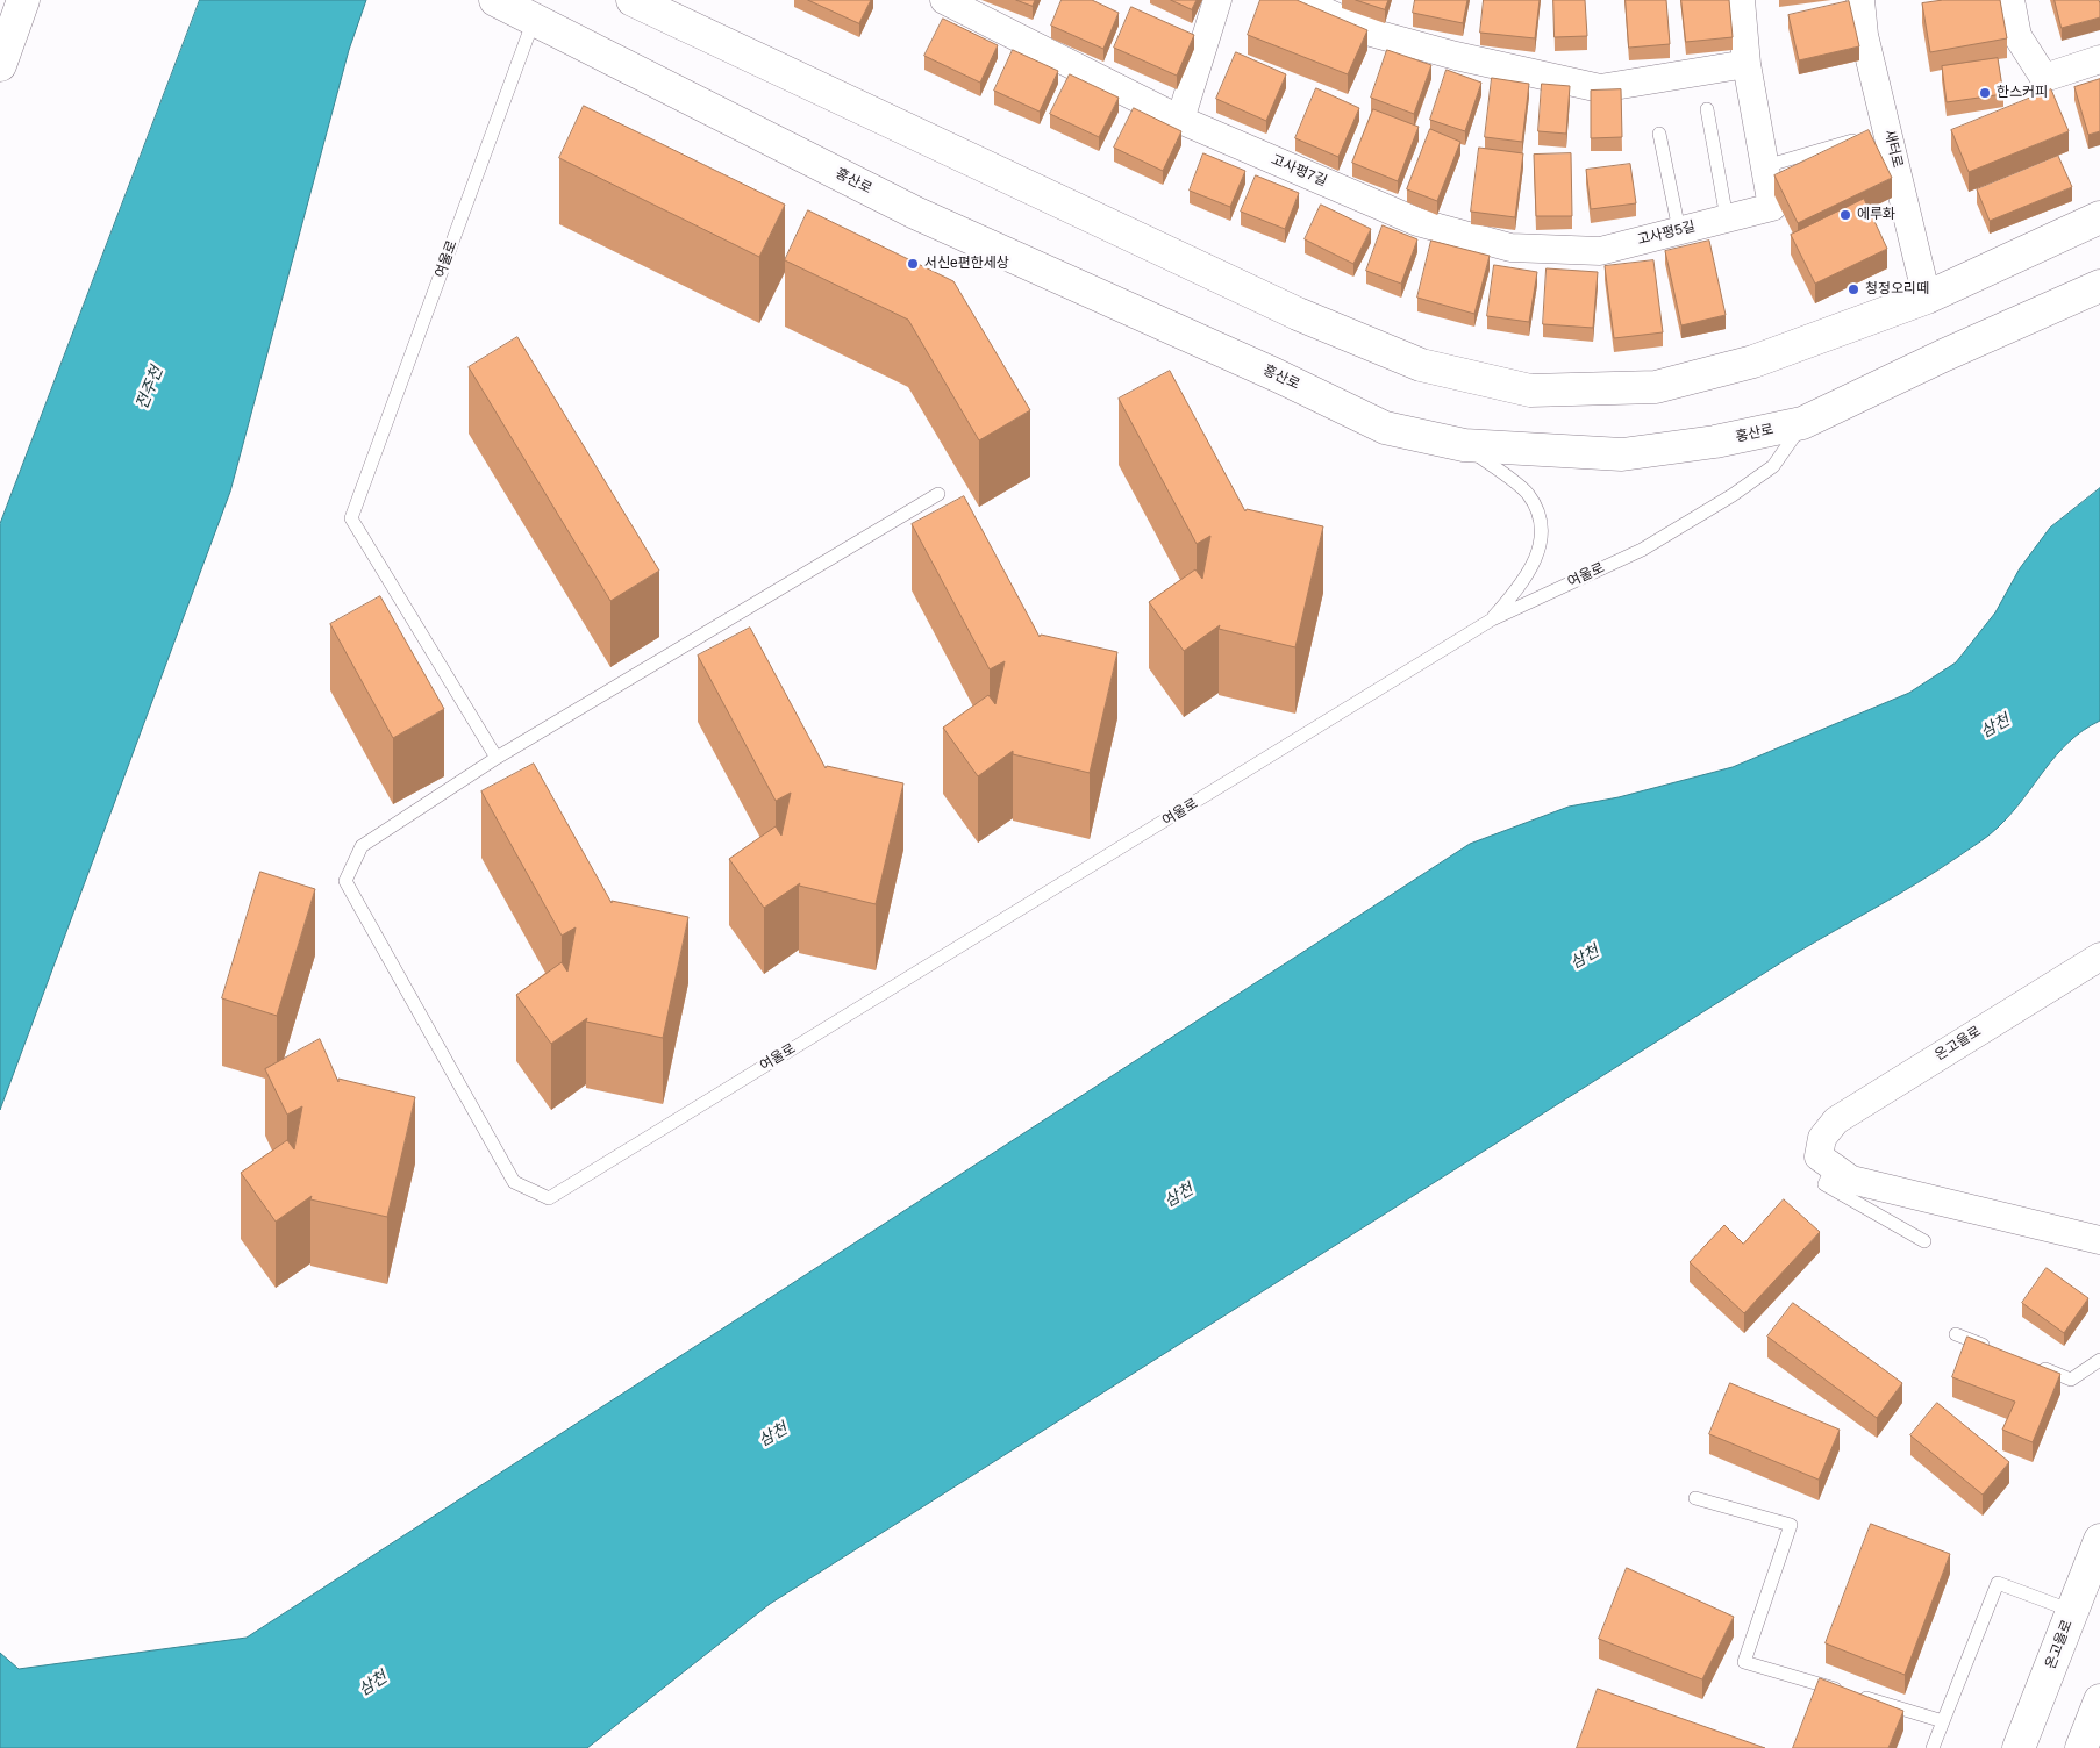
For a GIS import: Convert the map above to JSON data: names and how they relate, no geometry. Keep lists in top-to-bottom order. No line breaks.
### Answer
{"streets":{"street":["새터로","고사평7길","홍산로","고사평5길","온고을로"],"lane":["여울로"]},"crossings":[["고사평7길","고사평5길"],["홍산로","여울로"]],"water":["전주천","삼천"],"places":["한스커피","에루화","서신e편한세상","청정오리떼"]}
